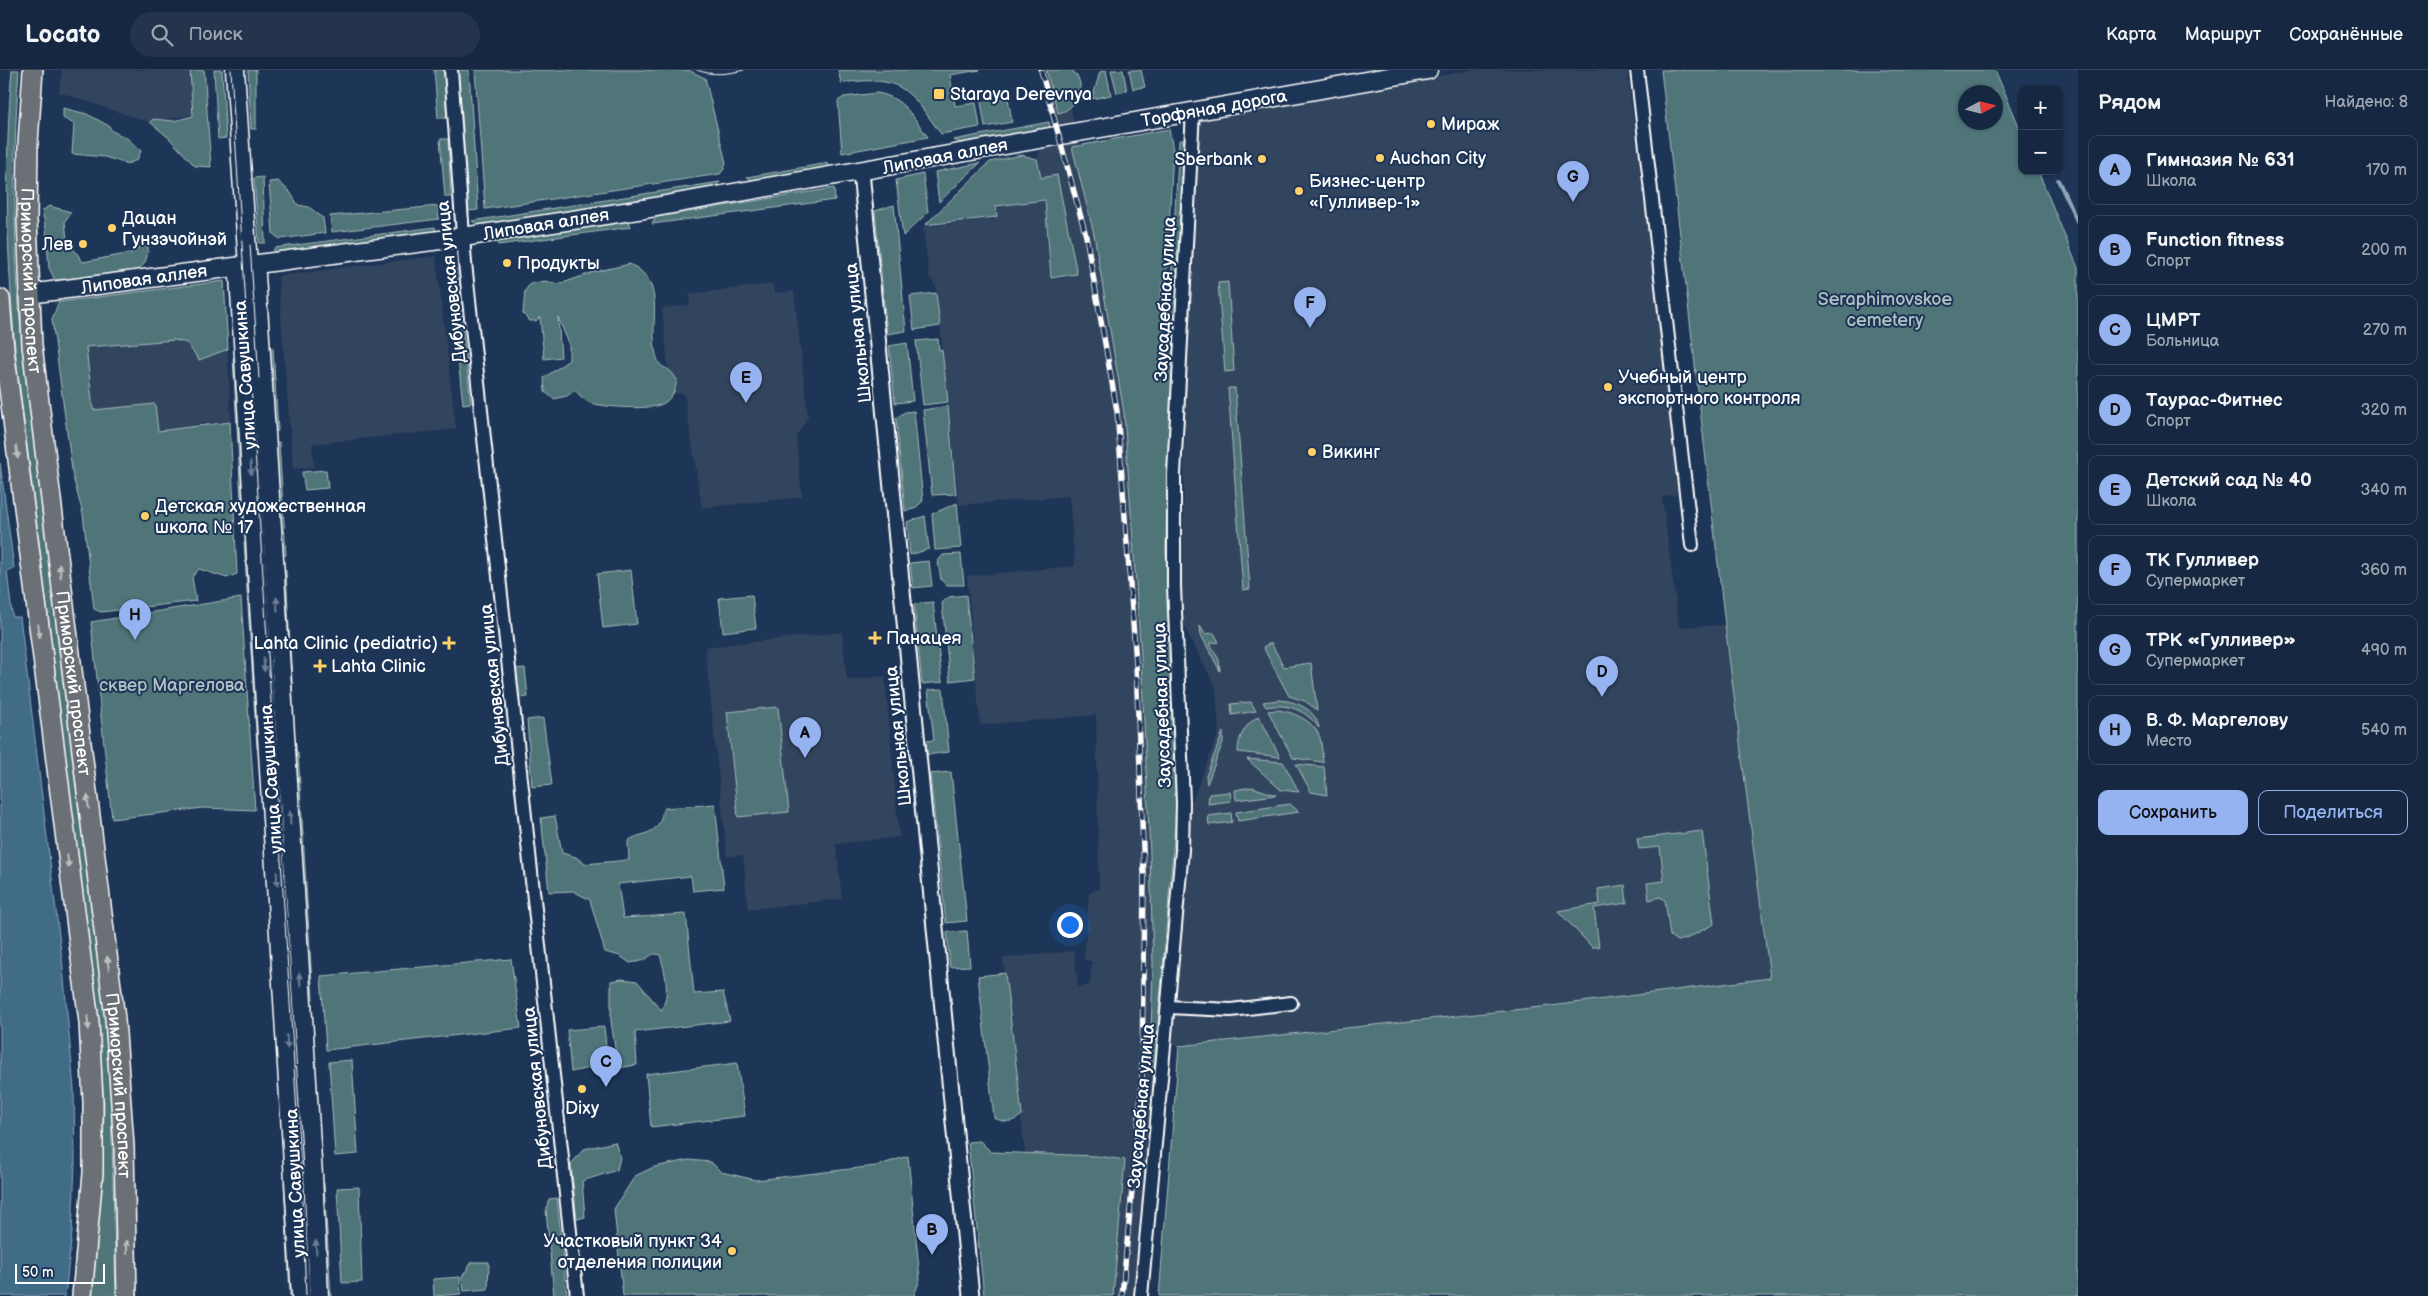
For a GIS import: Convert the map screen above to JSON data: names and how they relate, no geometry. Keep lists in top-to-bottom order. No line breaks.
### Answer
{"streets":{"main road":["Торфяная дорога","Липовая аллея","Приморский проспект","улица Савушкина"],"street":["Дибуновская улица","Заусадебная улица","Школьная улица"]},"crossings":[["Торфяная дорога","Липовая аллея"],["Торфяная дорога","Заусадебная улица"],["Липовая аллея","Приморский проспект"],["Липовая аллея","Дибуновская улица"],["Липовая аллея","Школьная улица"],["Липовая аллея","улица Савушкина"]],"parks":["Seraphimovskoe cemetery","сквер Маргелова"],"places":{"transit":["Staraya Derevnya"],"other":["Мираж","Auchan City","Sberbank","Бизнес-центр «Гулливер-1»","Дацан Гунзэчойнэй","Лев","Продукты","Учебный центр экспортного контроля","Викинг","Детская художественная школа № 17","Dixy","Участковый пункт 34 отделения полиции"],"health":["Панацея","Lahta Clinic (pediatric)","Lahta Clinic"]},"scale_bar":"50 m","north":"right","page":{"header":"Locato","search":"Поиск","nav":["Карта","Маршрут","Сохранённые"],"heading":["Рядом","Найдено: 8"],"map_buttons":["+","−"],"list":[{"mark":"A","name":"Гимназия № 631","note":"Школа","value":"170 m"},{"mark":"B","name":"Function fitness","note":"Спорт","value":"200 m"},{"mark":"C","name":"ЦМРТ","note":"Больница","value":"270 m"},{"mark":"D","name":"Таурас-Фитнес","note":"Спорт","value":"320 m"},{"mark":"E","name":"Детский сад № 40","note":"Школа","value":"340 m"},{"mark":"F","name":"ТК Гулливер","note":"Супермаркет","value":"360 m"},{"mark":"G","name":"ТРК «Гулливер»","note":"Супермаркет","value":"490 m"},{"mark":"H","name":"В. Ф. Маргелову","note":"Место","value":"540 m"}],"pins":["G","F","E","H","D","A","C","B"],"buttons":["Сохранить","Поделиться"],"scale":"50 m"}}
